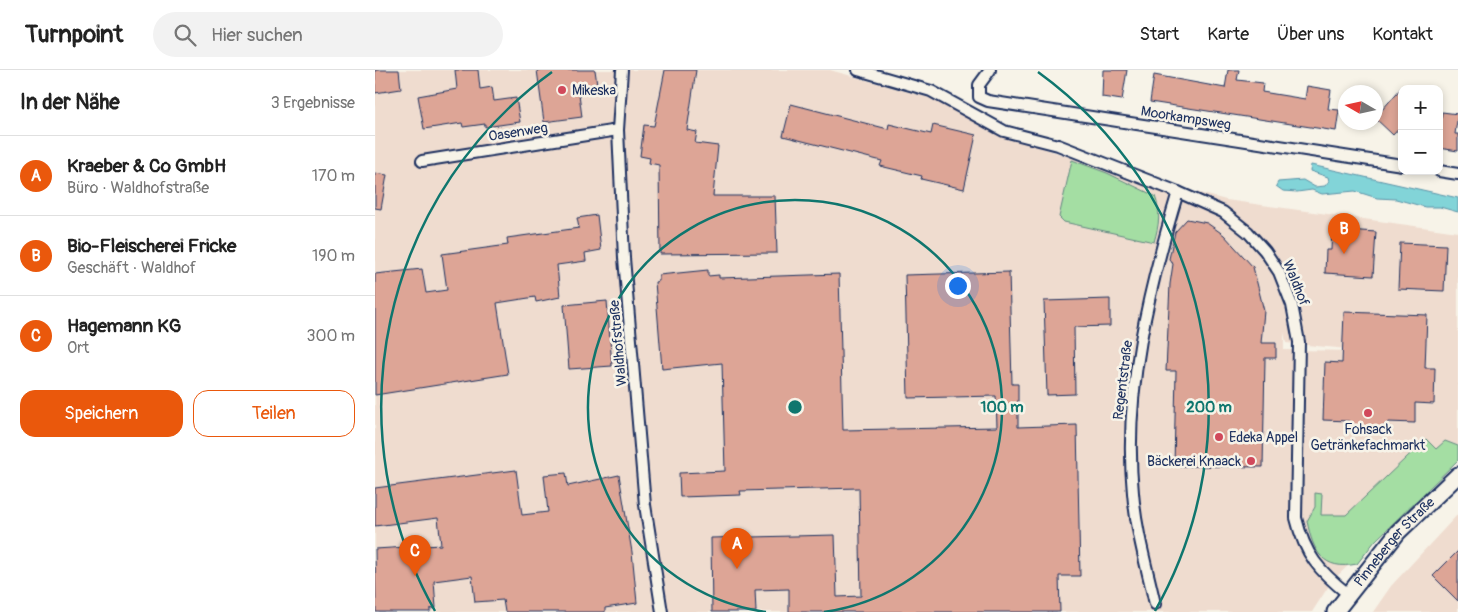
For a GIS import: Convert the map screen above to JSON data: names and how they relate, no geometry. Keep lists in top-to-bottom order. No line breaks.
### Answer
{"streets":{"main road":["Pinneberger Straße"],"street":["Moorkampsweg","Oasenweg","Waldhof","Waldhofstraße","Regentstraße"]},"crossings":[["Oasenweg","Waldhofstraße"],["Waldhof","Regentstraße"],["Waldhof","Pinneberger Straße"]],"places":["Mikeska","Fohsack Getränkefachmarkt","Edeka Appel","Bäckerei Knaack"],"north":"left","page":{"header":"Turnpoint","search":"Hier suchen","nav":["Start","Karte","Über uns","Kontakt"],"heading":["In der Nähe","3 Ergebnisse"],"map_buttons":["+","−"],"list":[{"mark":"A","name":"Kraeber & Co GmbH","note":"Büro · Waldhofstraße","value":"170 m"},{"mark":"B","name":"Bio-Fleischerei Fricke","note":"Geschäft · Waldhof","value":"190 m"},{"mark":"C","name":"Hagemann KG","note":"Ort","value":"300 m"}],"pins":["B","A","C"],"buttons":["Speichern","Teilen"]},"rings":["100 m","200 m"]}
